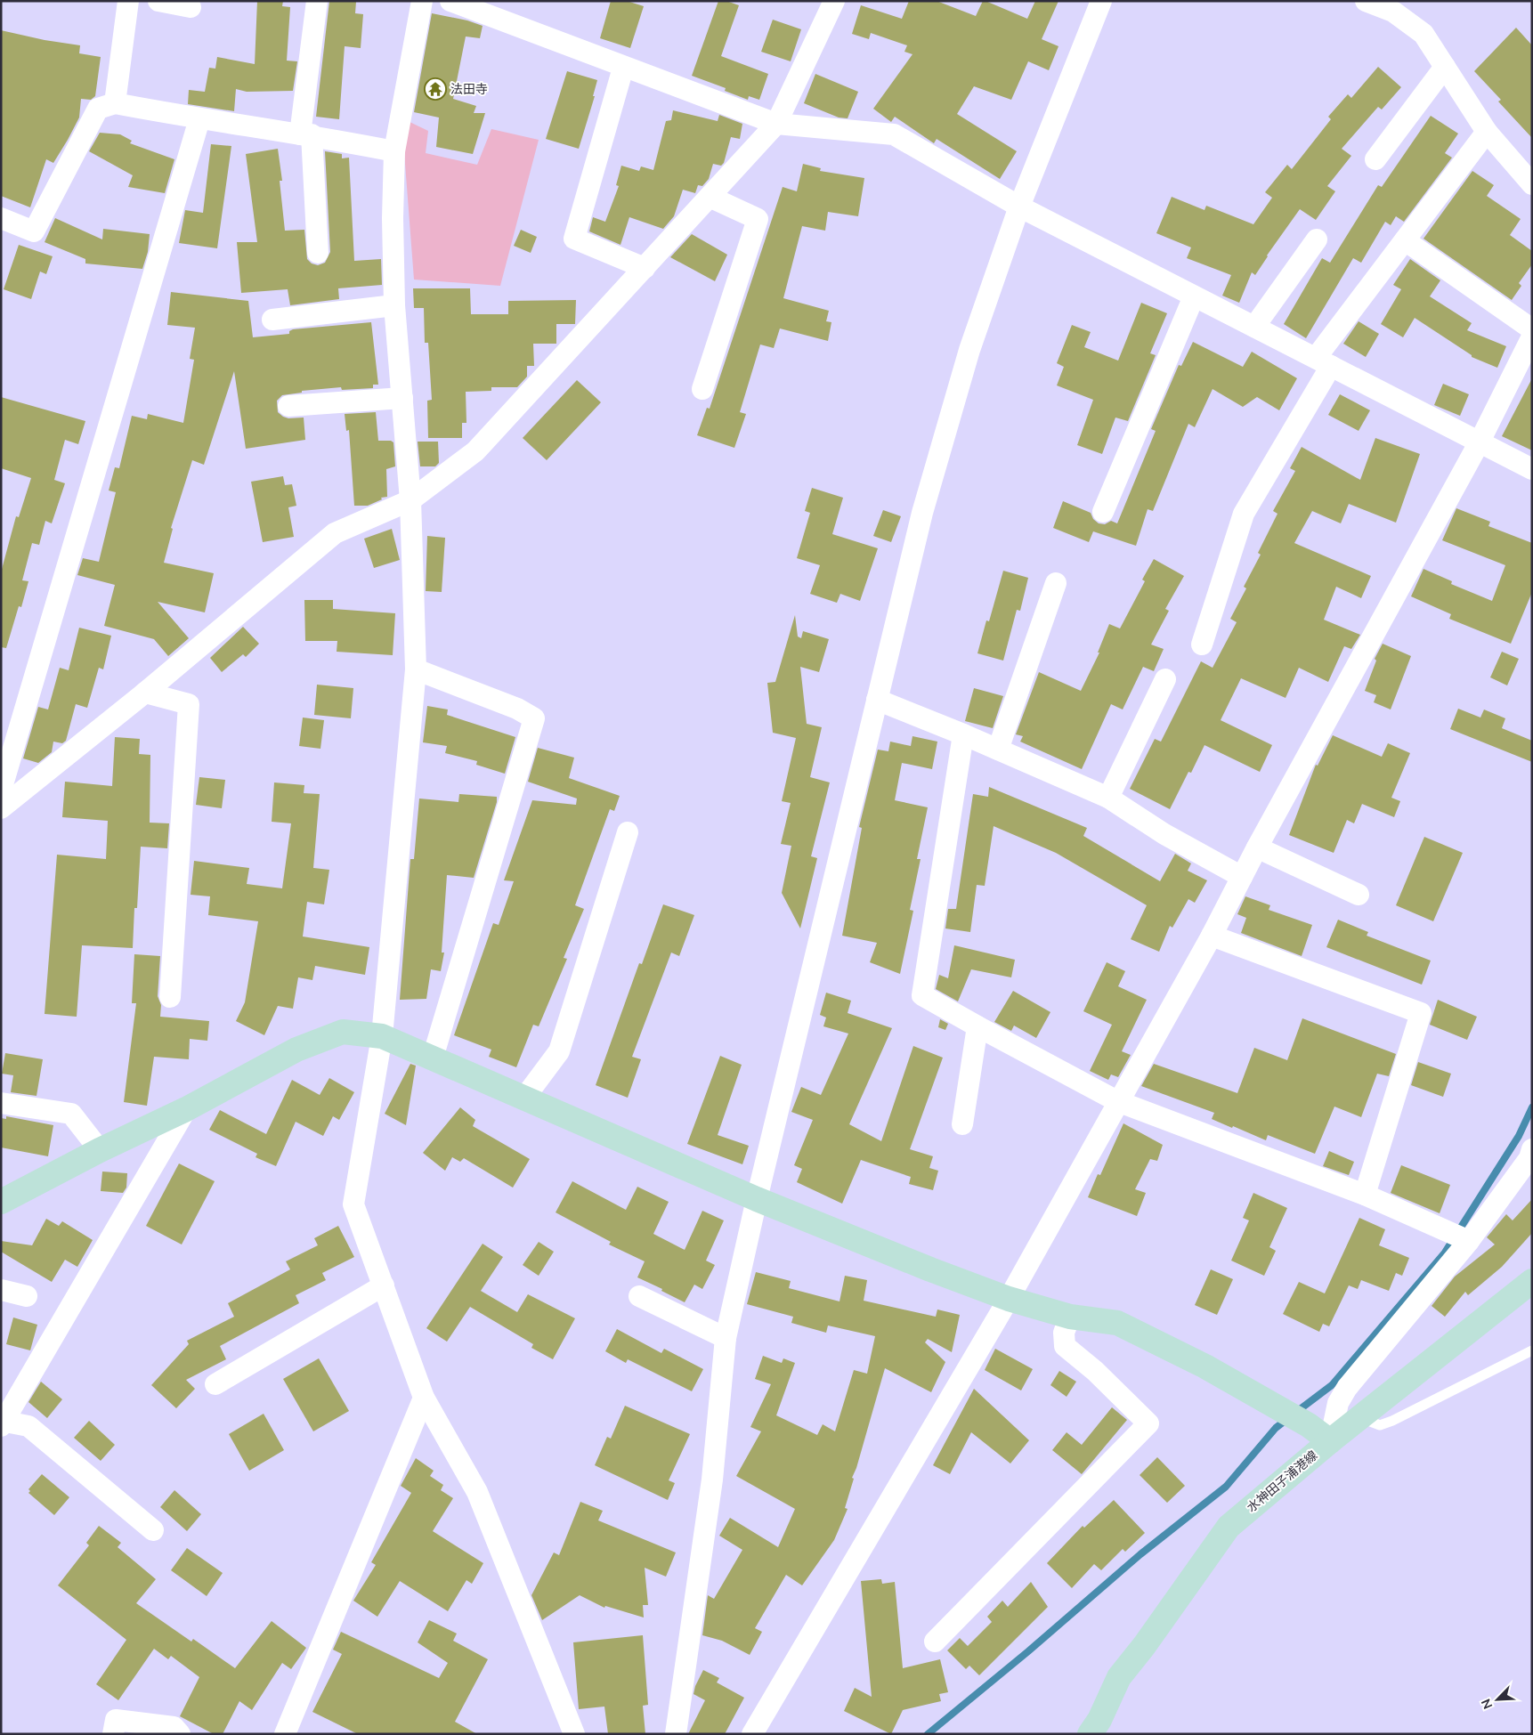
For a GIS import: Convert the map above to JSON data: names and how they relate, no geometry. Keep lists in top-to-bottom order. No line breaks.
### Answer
{"streets":{"street":["水神田子浦港線"]},"places":{"temple":["法田寺"]},"north":"bottom left"}
